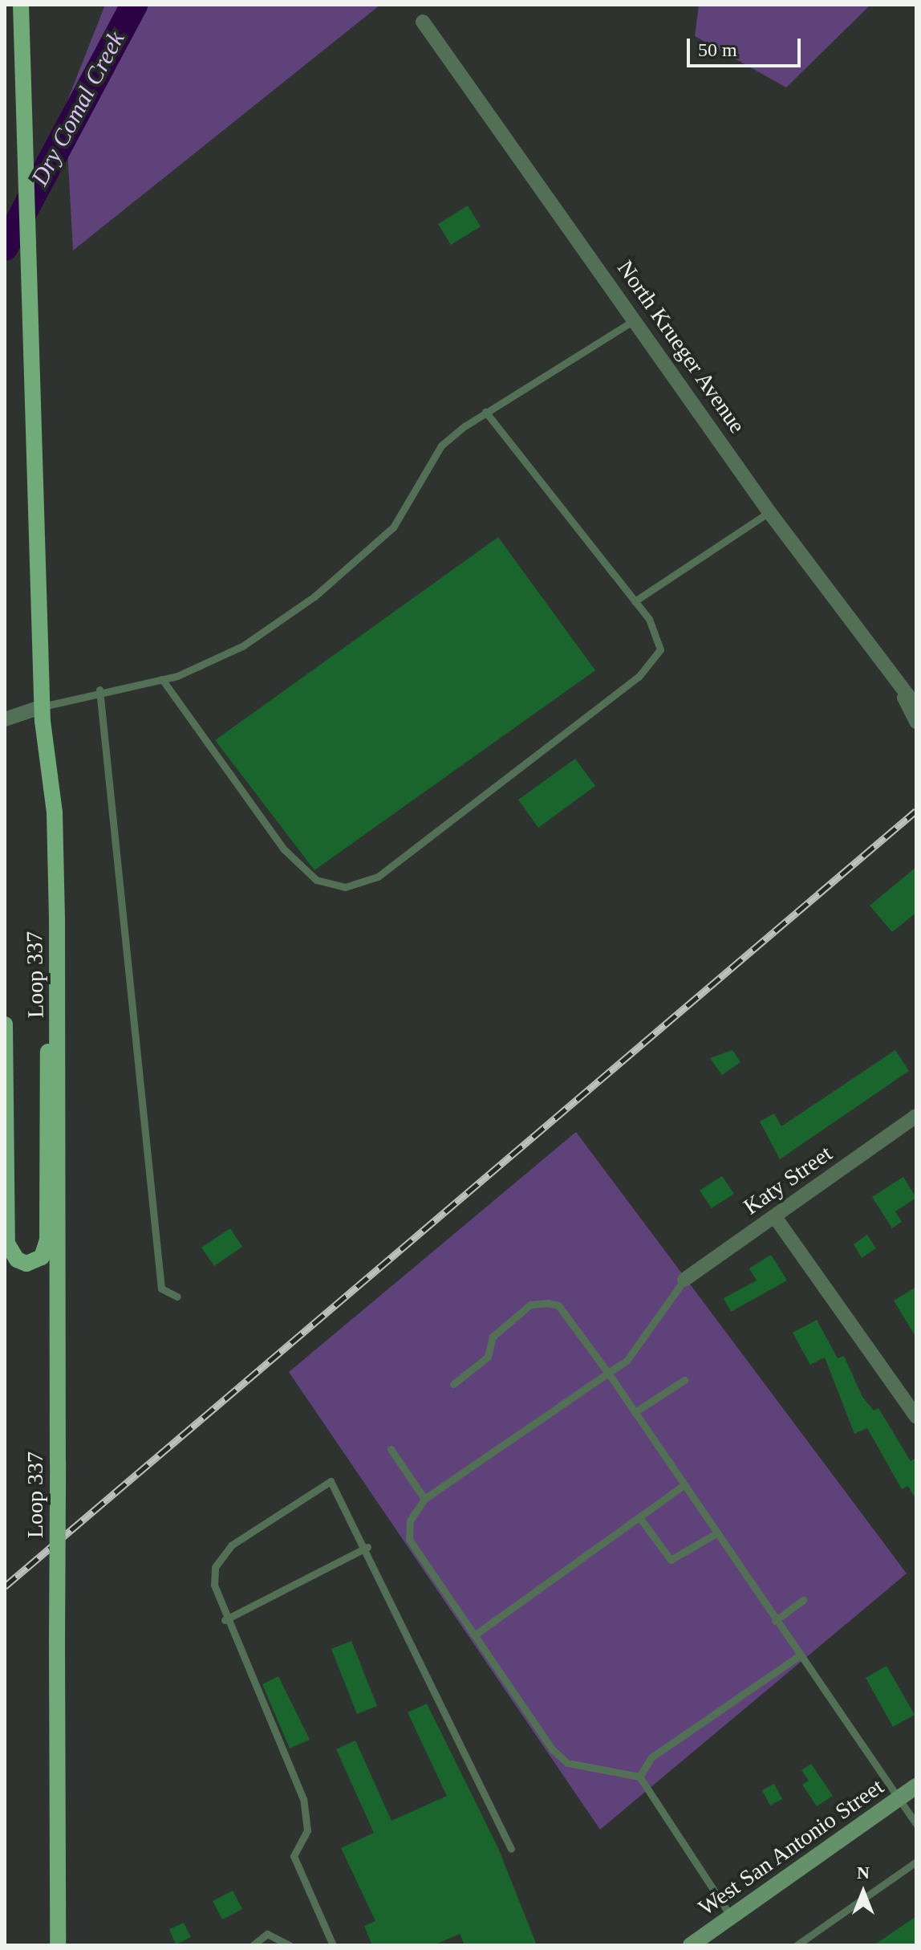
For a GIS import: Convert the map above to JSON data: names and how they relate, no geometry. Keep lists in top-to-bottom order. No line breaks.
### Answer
{"streets":{"main road":["Loop 337"],"street":["North Krueger Avenue","Katy Street","West San Antonio Street"]},"water":["Dry Comal Creek"],"scale_bar":"50 m","north":"top"}
